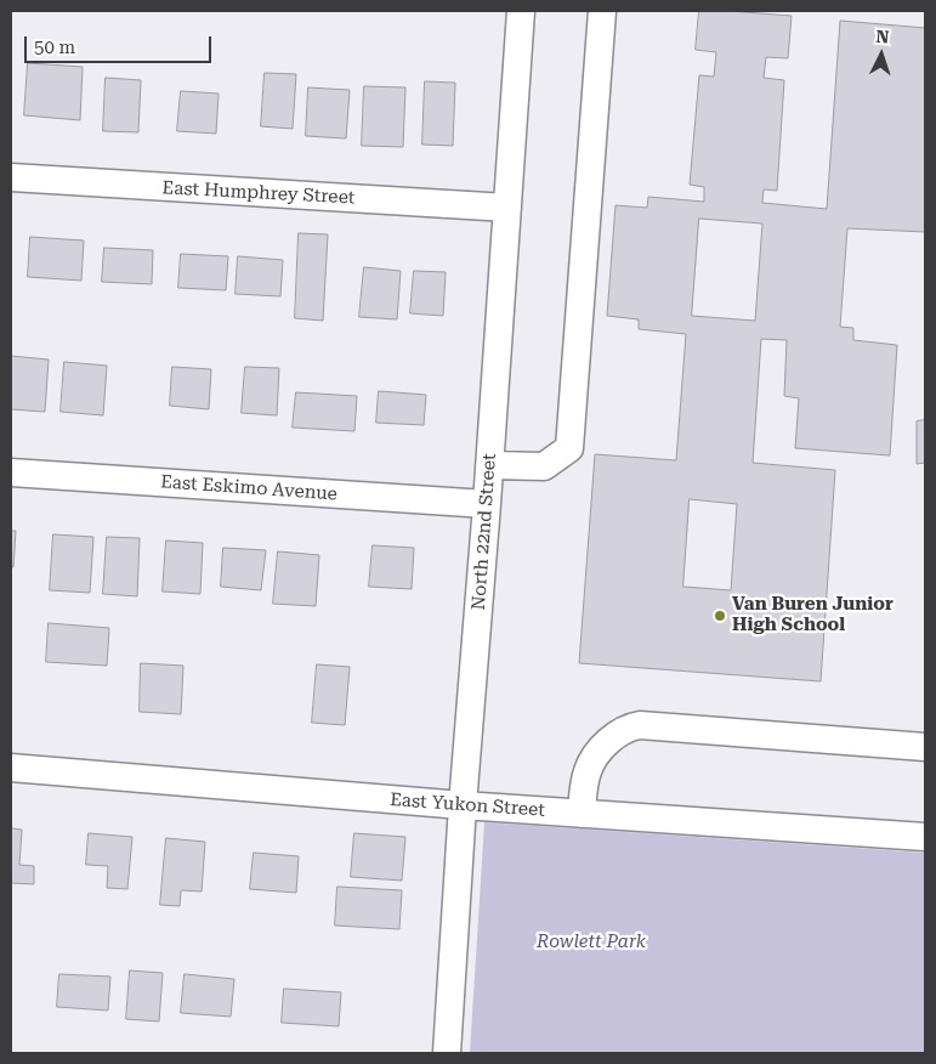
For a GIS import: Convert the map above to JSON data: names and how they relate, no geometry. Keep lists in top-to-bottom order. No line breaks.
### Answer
{"streets":{"street":["East Humphrey Street","East Eskimo Avenue","North 22nd Street","East Yukon Street"]},"crossings":[["East Humphrey Street","North 22nd Street"],["East Eskimo Avenue","North 22nd Street"],["North 22nd Street","East Yukon Street"]],"parks":["Rowlett Park"],"places":["Van Buren Junior High School"],"scale_bar":"50 m","north":"top"}
